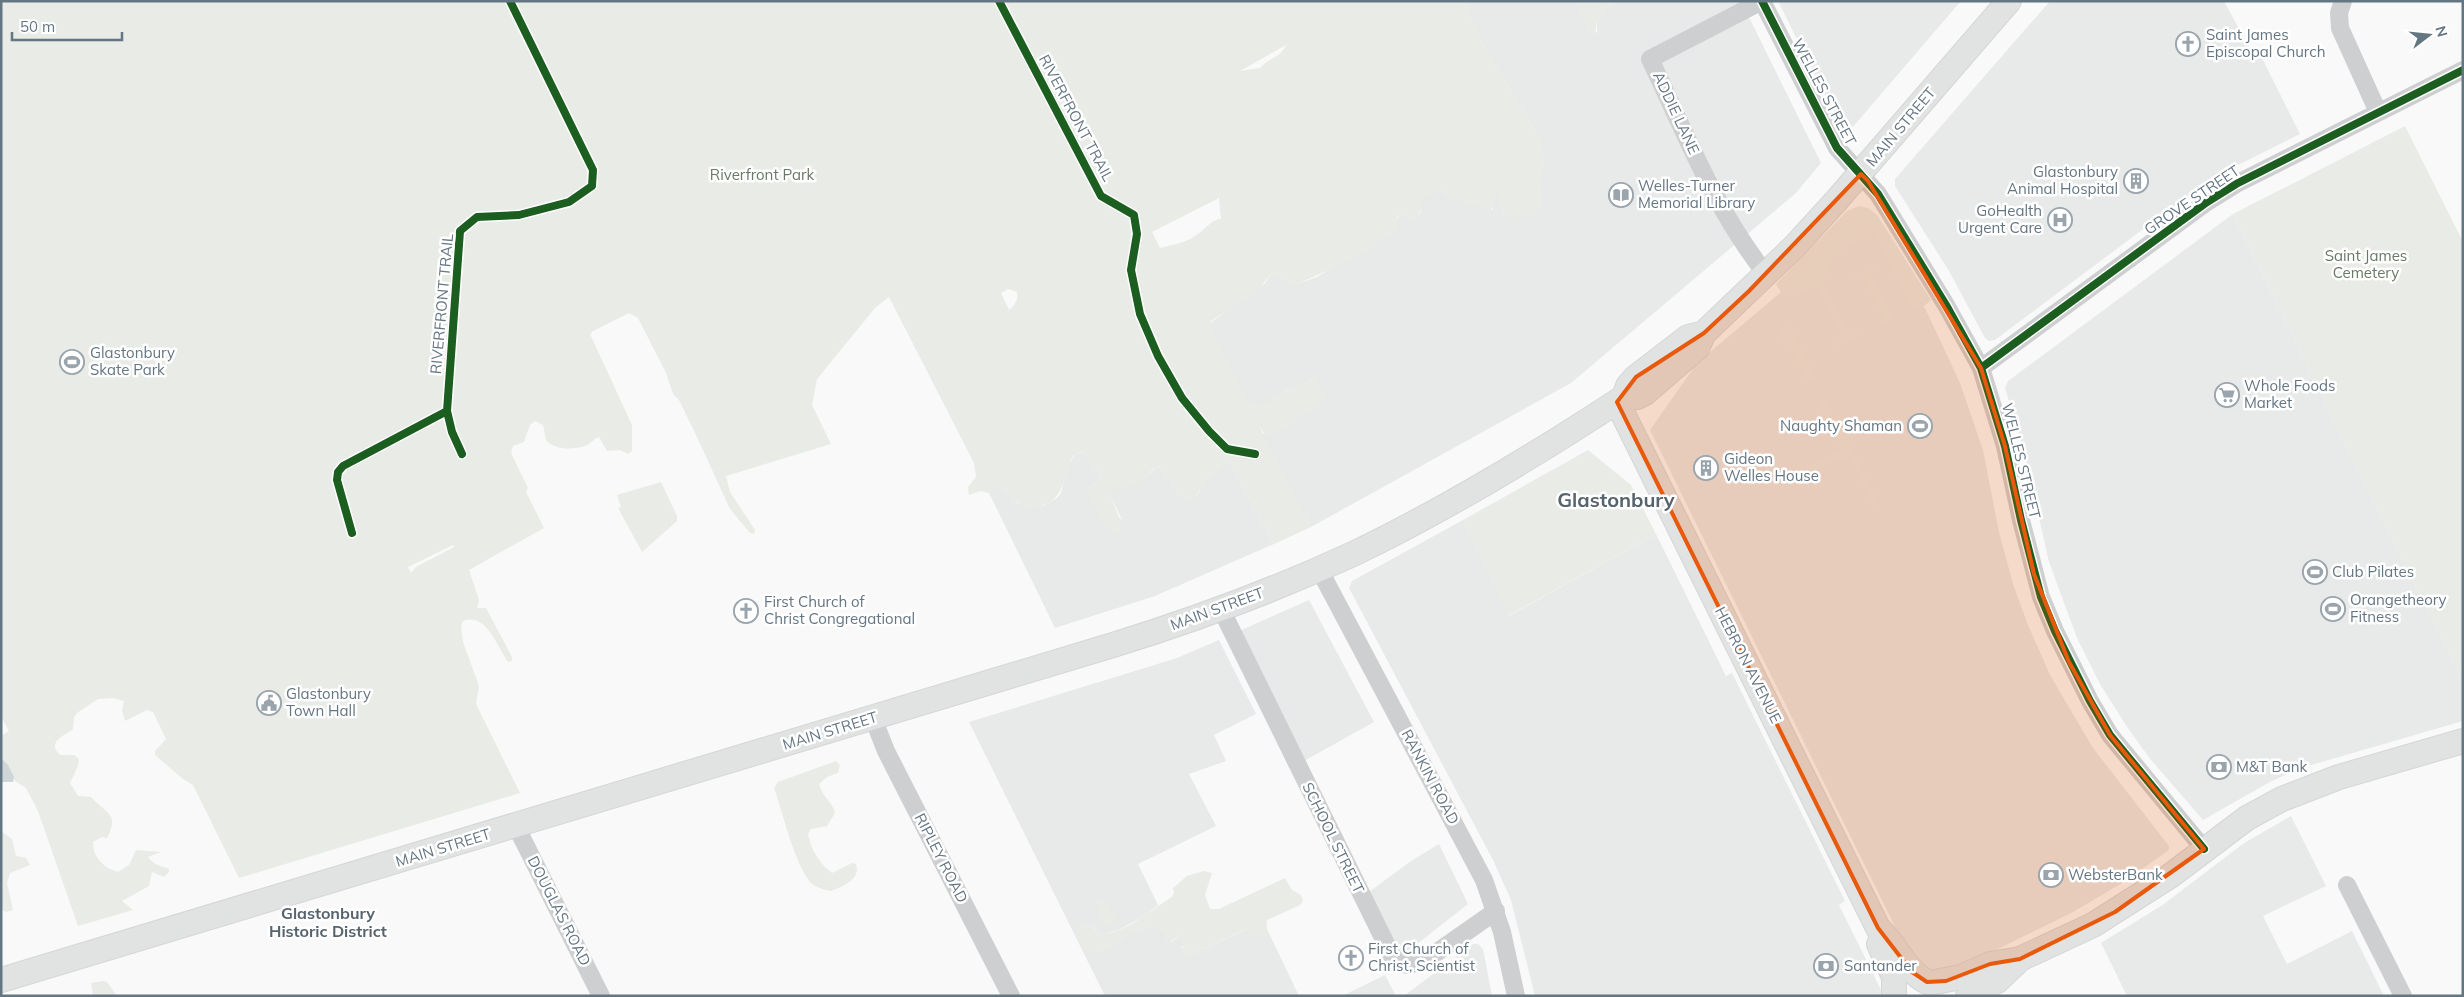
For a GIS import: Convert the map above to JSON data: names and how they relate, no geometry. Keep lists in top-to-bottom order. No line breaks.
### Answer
{"streets":{"main road":["MAIN STREET","HEBRON AVENUE"],"street":["WELLES STREET","ADDIE LANE","GROVE STREET","RANKIN ROAD","SCHOOL STREET","RIPLEY ROAD","DOUGLAS ROAD"],"cycle path":["RIVERFRONT TRAIL"]},"crossings":[["WELLES STREET","ADDIE LANE"],["WELLES STREET","MAIN STREET"],["WELLES STREET","GROVE STREET"],["ADDIE LANE","MAIN STREET"],["MAIN STREET","HEBRON AVENUE"],["MAIN STREET","RANKIN ROAD"],["MAIN STREET","SCHOOL STREET"],["MAIN STREET","RIPLEY ROAD"],["MAIN STREET","DOUGLAS ROAD"],["RANKIN ROAD","SCHOOL STREET"]],"districts":["Glastonbury","Glastonbury Historic District"],"parks":["Riverfront Park","Saint James Cemetery"],"places":{"church":["Saint James Episcopal Church","First Church of Christ Congregational","First Church of Christ, Scientist"],"building":["Glastonbury Animal Hospital","Gideon Welles House"],"library":["Welles-Turner Memorial Library"],"hospital":["GoHealth Urgent Care"],"sports":["Glastonbury Skate Park","Naughty Shaman","Club Pilates","Orangetheory Fitness"],"supermarket":["Whole Foods Market"],"public building":["Glastonbury Town Hall"],"bank":["M&T Bank","WebsterBank","Santander"]},"scale_bar":"50 m","north":"right"}
